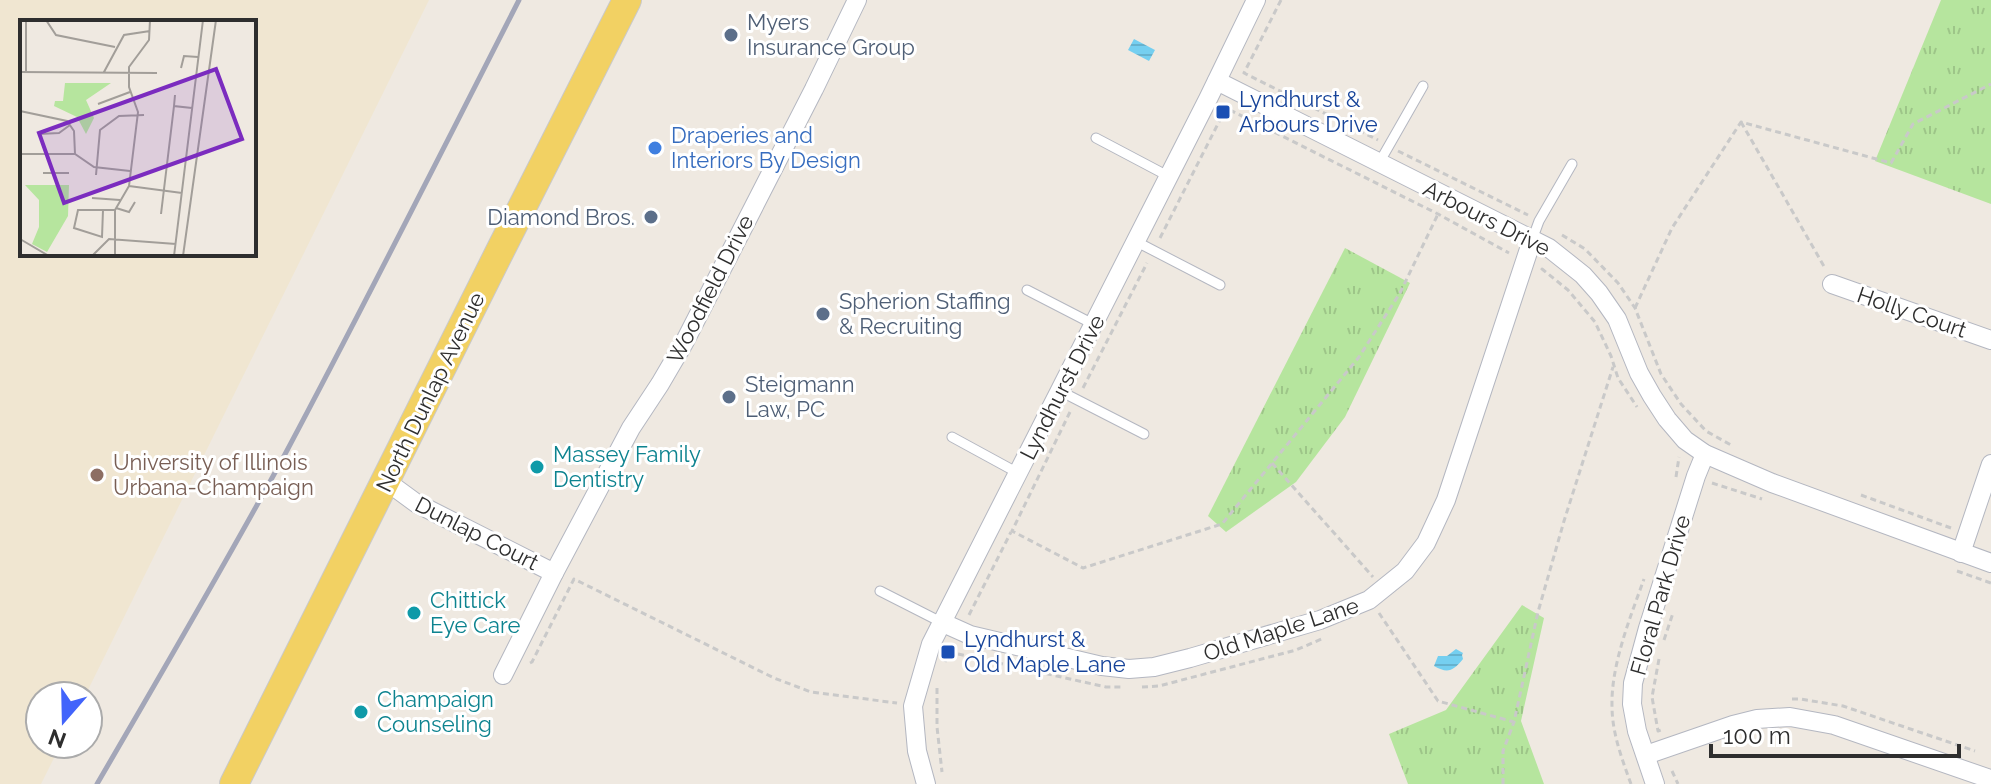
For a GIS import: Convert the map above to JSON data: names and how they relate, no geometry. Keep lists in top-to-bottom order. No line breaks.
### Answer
{"streets":{"main road":["North Dunlap Avenue"],"street":["Arbours Drive","Woodfield Drive","Holly Court","Lyndhurst Drive","Dunlap Court","Floral Park Drive","Old Maple Lane"]},"crossings":[["Arbours Drive","Lyndhurst Drive"],["Arbours Drive","Floral Park Drive"],["Arbours Drive","Old Maple Lane"],["Woodfield Drive","Dunlap Court"],["Lyndhurst Drive","Old Maple Lane"],["North Dunlap Avenue","Dunlap Court"]],"places":{"other":["Myers Insurance Group","Draperies and Interiors By Design","Diamond Bros.","Spherion Staffing & Recruiting","Steigmann Law, PC","Massey Family Dentistry","University of Illinois Urbana-Champaign","Chittick Eye Care","Champaign Counseling"],"transit":["Lyndhurst & Arbours Drive","Lyndhurst & Old Maple Lane"]},"scale_bar":"100 m","north":"bottom"}
